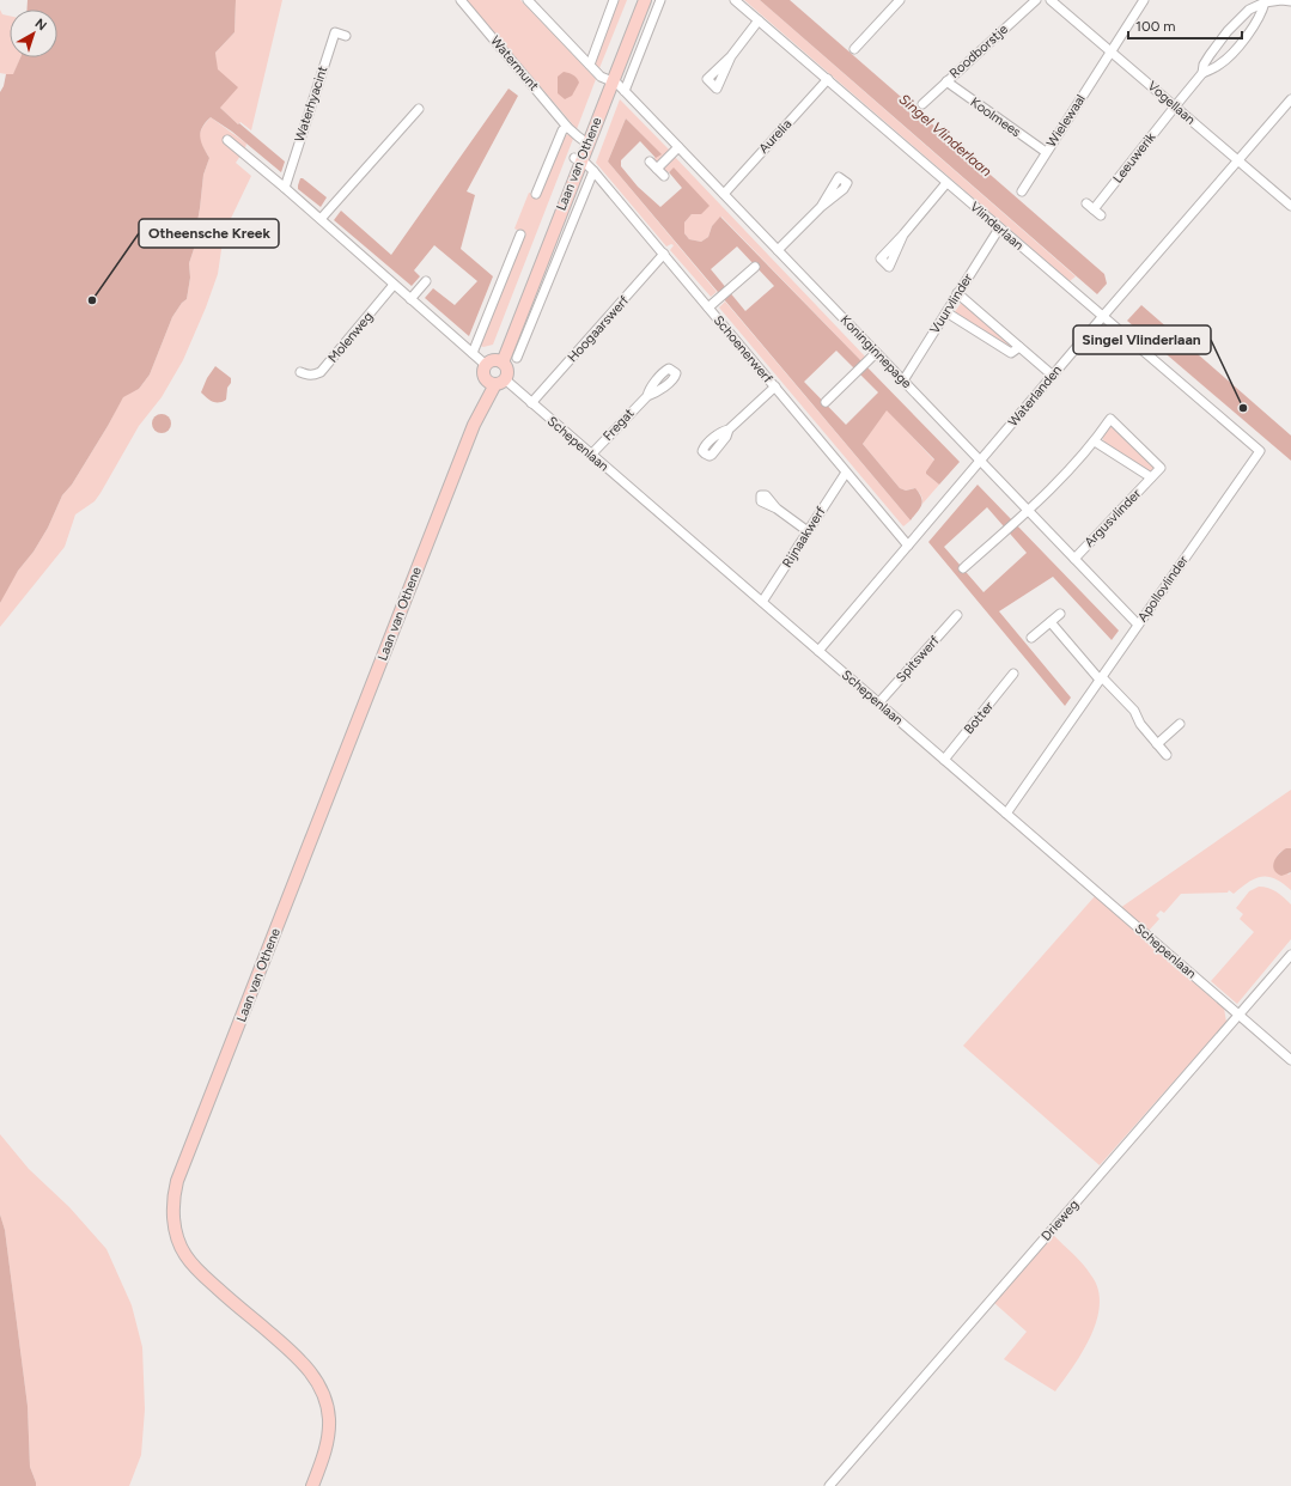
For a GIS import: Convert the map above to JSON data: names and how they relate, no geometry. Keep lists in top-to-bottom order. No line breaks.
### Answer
{"streets":{"street":["Roodborstje","Watermunt","Vogellaan","Waterhyacint","Koolmees","Wielewaal","Aurelia","Leeuwerik","Laan van Othene","Vlinderlaan","Vuurvlinder","Hoogaarswerf","Molenweg","Schoenerwerf","Koninginnepage","Waterlanden","Fregat","Schepenlaan","Argusvlinder","Rijnaakwerf","Apollovlinder","Spitswerf","Botter","Drieweg"]},"crossings":[["Roodborstje","Koolmees"],["Watermunt","Laan van Othene"],["Vogellaan","Wielewaal"],["Vogellaan","Leeuwerik"],["Vogellaan","Waterlanden"],["Koolmees","Wielewaal"],["Aurelia","Vlinderlaan"],["Aurelia","Koninginnepage"],["Laan van Othene","Schoenerwerf"],["Laan van Othene","Koninginnepage"],["Laan van Othene","Schepenlaan"],["Vlinderlaan","Vuurvlinder"],["Vlinderlaan","Waterlanden"],["Vlinderlaan","Apollovlinder"],["Vuurvlinder","Koninginnepage"],["Hoogaarswerf","Schoenerwerf"],["Hoogaarswerf","Schepenlaan"],["Schoenerwerf","Waterlanden"],["Schoenerwerf","Rijnaakwerf"],["Koninginnepage","Waterlanden"],["Koninginnepage","Argusvlinder"],["Koninginnepage","Apollovlinder"],["Waterlanden","Schepenlaan"],["Fregat","Schepenlaan"],["Schepenlaan","Rijnaakwerf"],["Schepenlaan","Apollovlinder"],["Schepenlaan","Spitswerf"],["Schepenlaan","Botter"],["Schepenlaan","Drieweg"]],"water":["Singel Vlinderlaan"],"places":["Otheensche Kreek","Singel Vlinderlaan"],"scale_bar":"100 m","north":"top right"}
